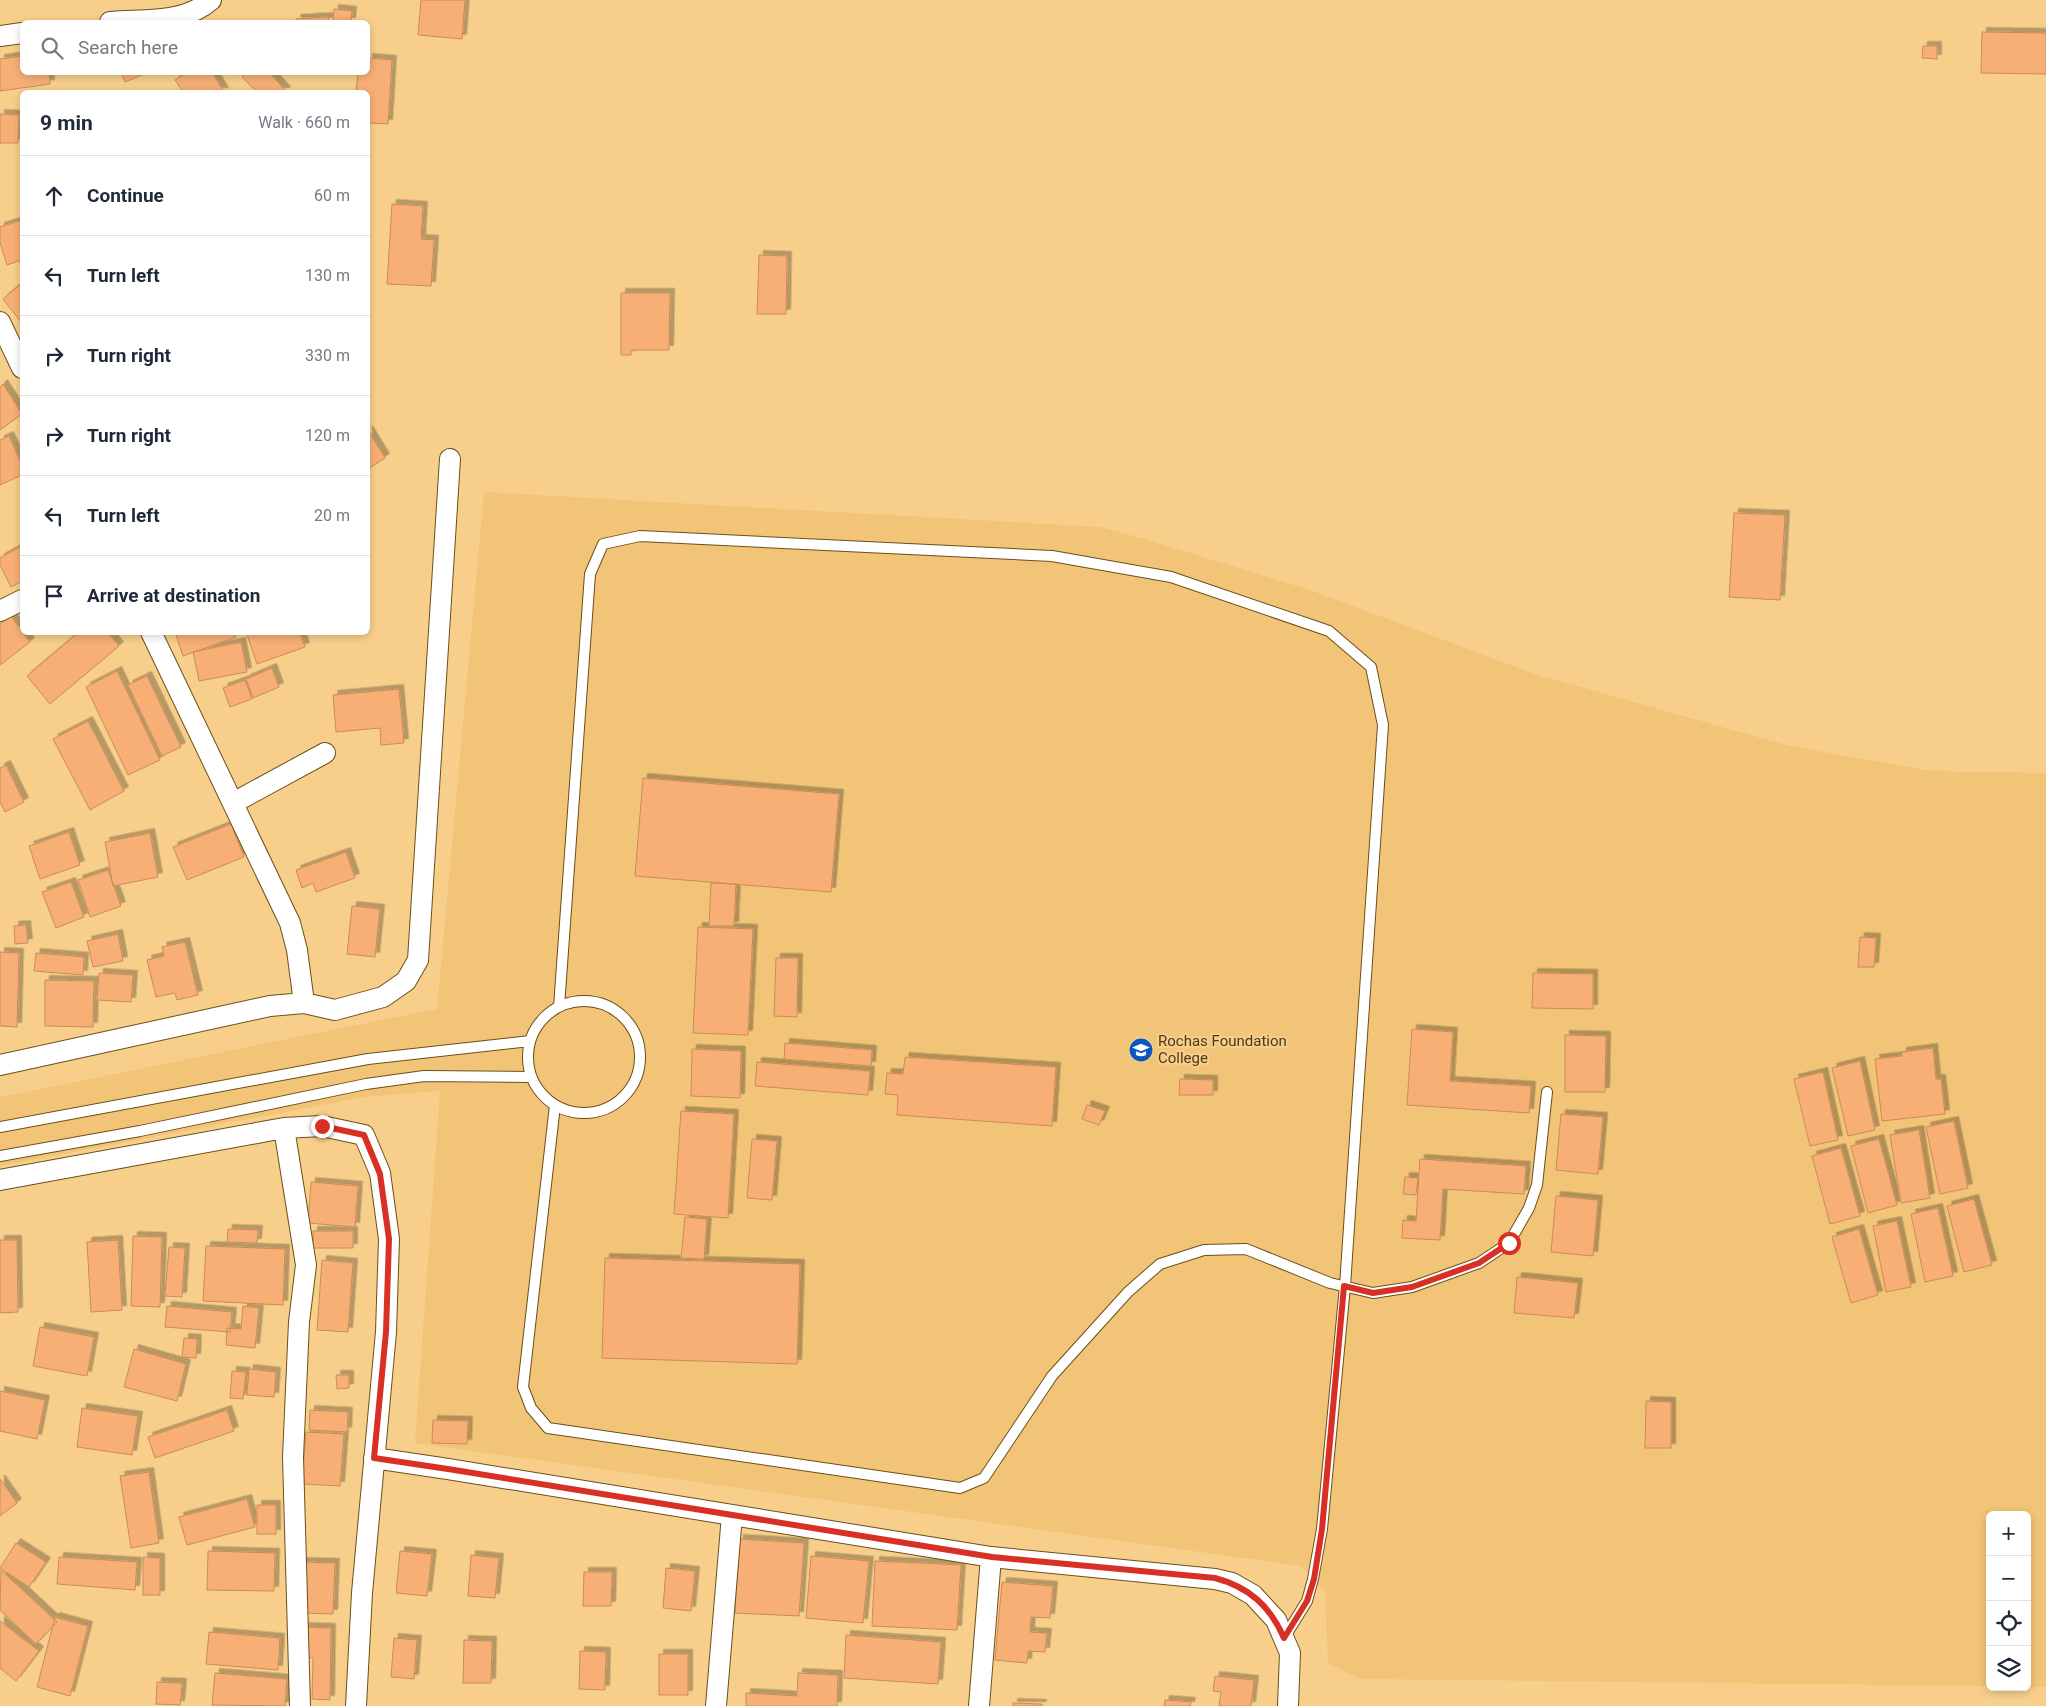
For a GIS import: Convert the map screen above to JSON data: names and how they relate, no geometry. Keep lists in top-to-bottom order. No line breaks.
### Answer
{"places":{"school or university":["Rochas Foundation College"]},"page":{"search":"Search here","heading":["9 min","Walk · 660 m"],"list":[["Continue","60 m"],["Turn left","130 m"],["Turn right","330 m"],["Turn right","120 m"],["Turn left","20 m"],"Arrive at destination"],"map_buttons":["+","−"]}}
